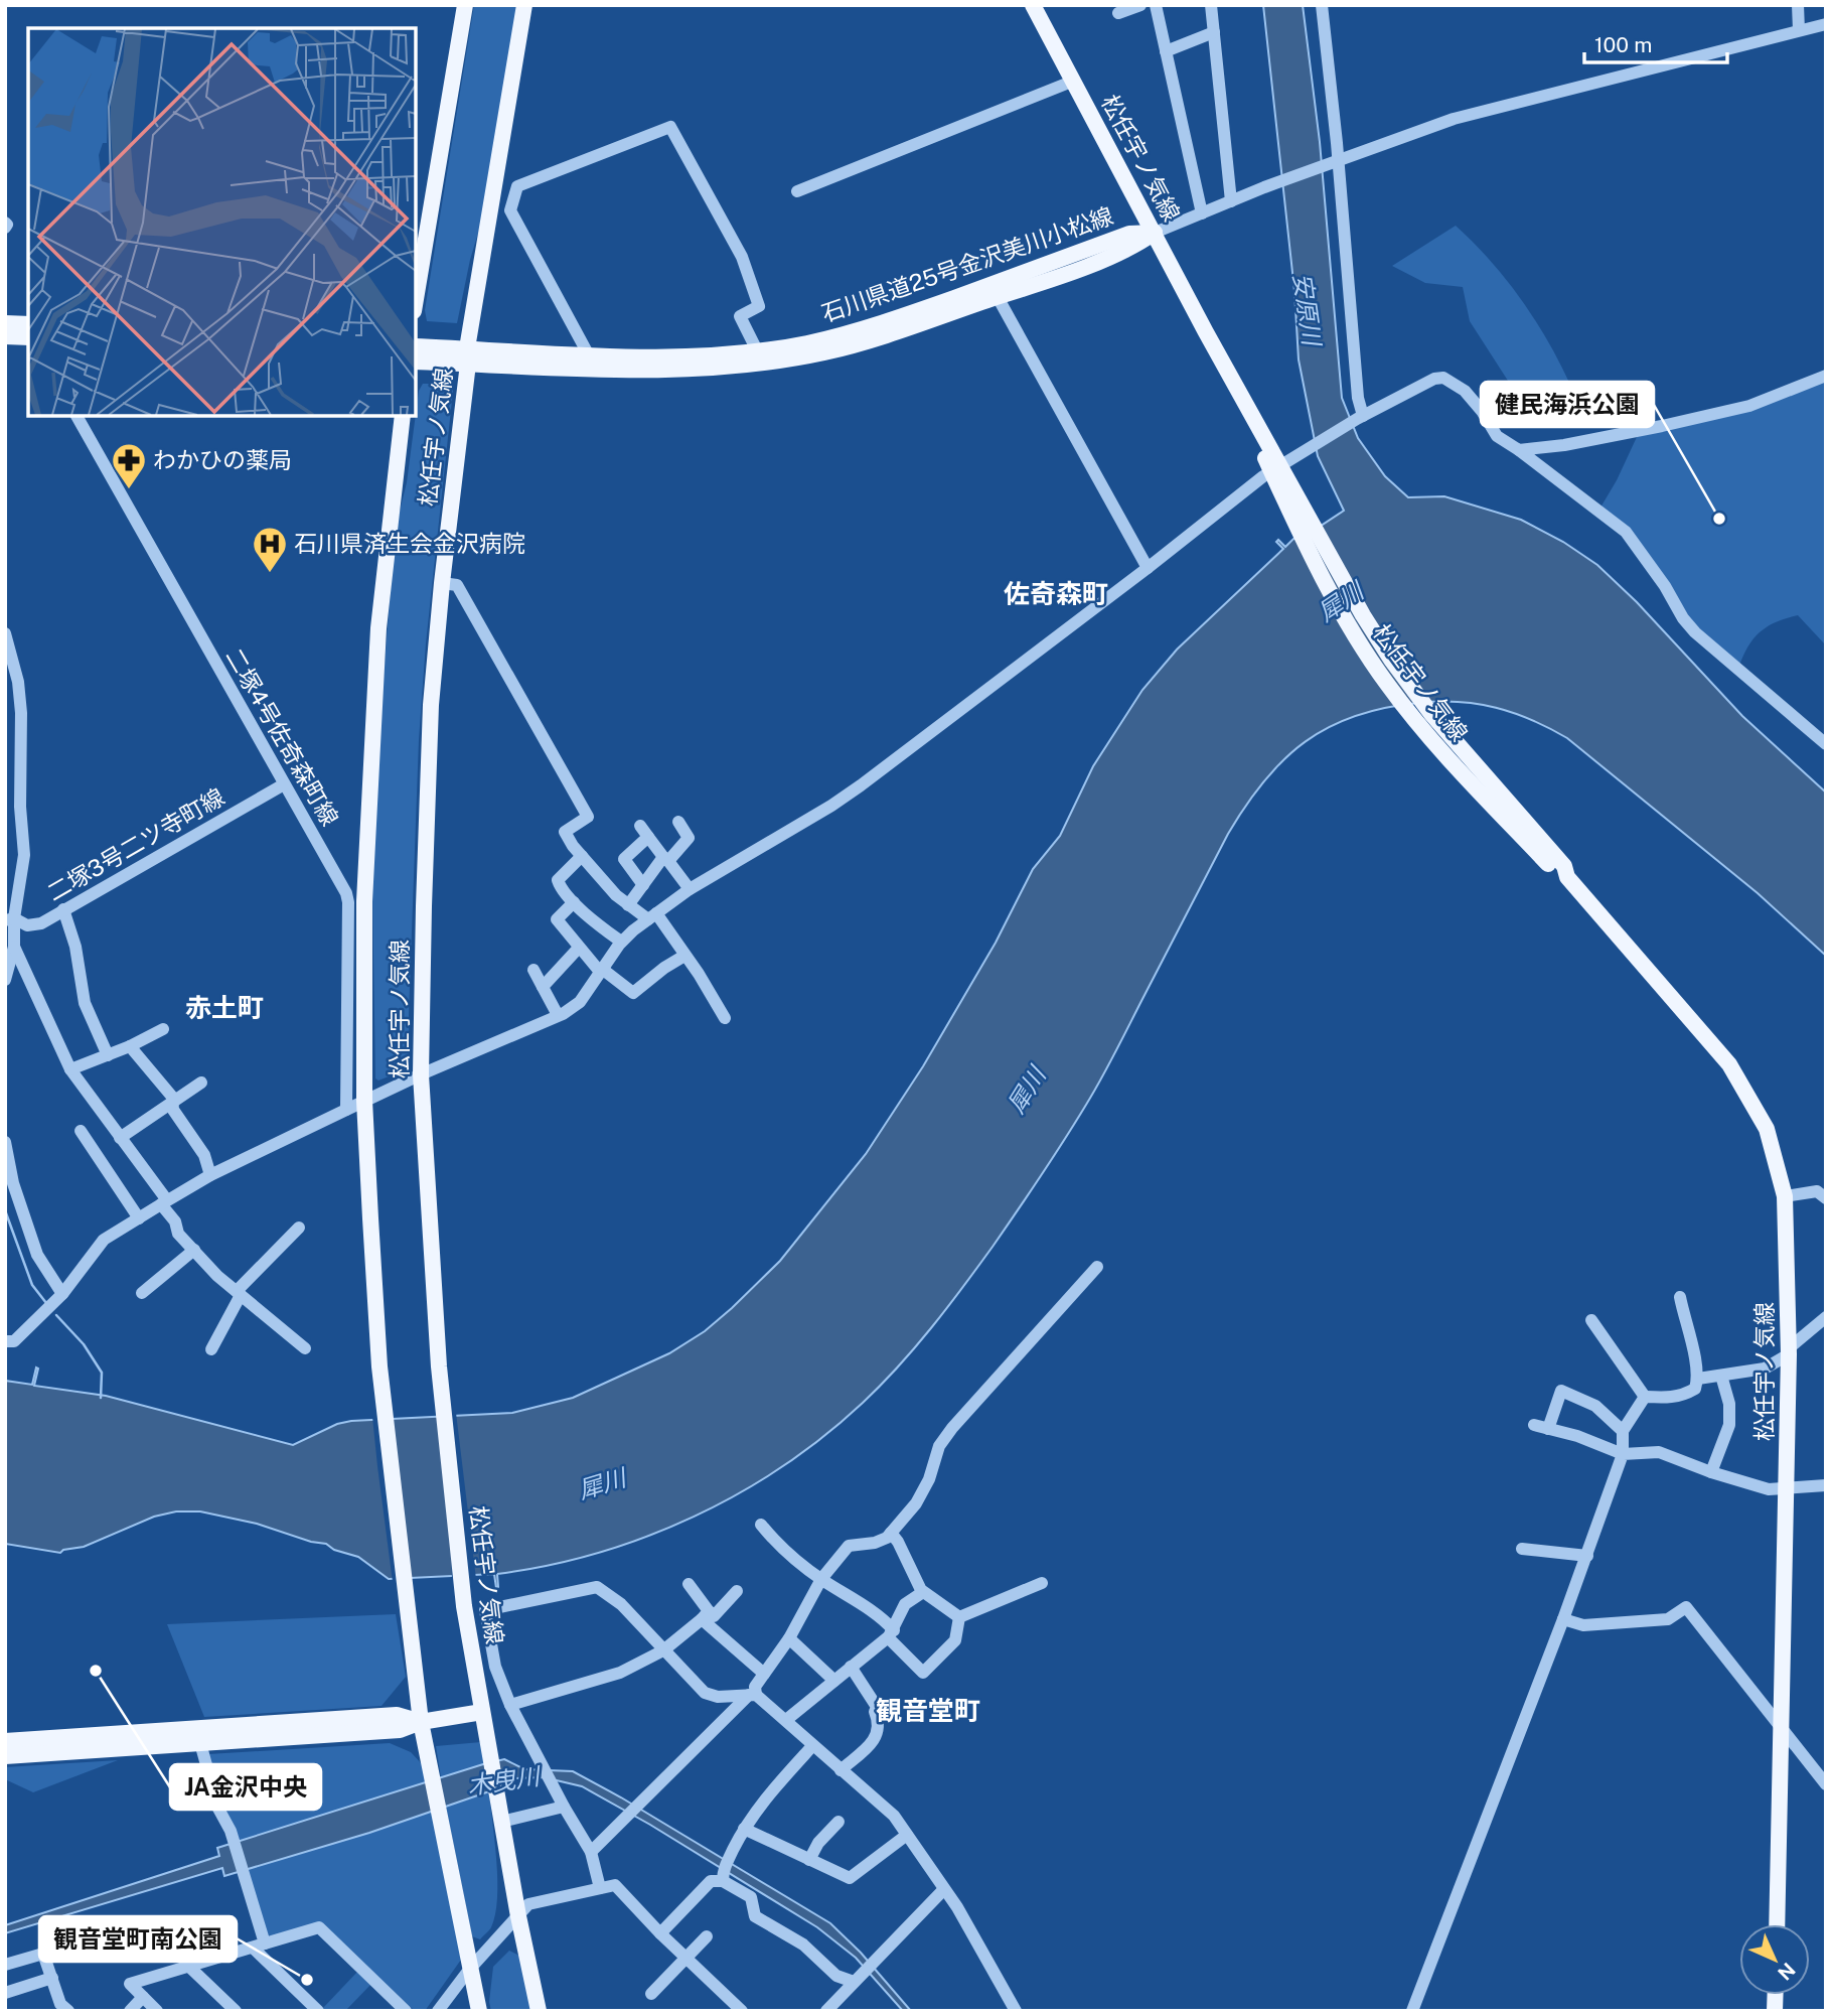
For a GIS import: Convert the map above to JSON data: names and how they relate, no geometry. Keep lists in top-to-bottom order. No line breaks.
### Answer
{"streets":{"main road":["松任宇ノ気線","石川県道25号金沢美川小松線"],"street":["二塚4号佐奇森町線","二塚3号二ツ寺町線"]},"crossings":[["松任宇ノ気線","石川県道25号金沢美川小松線"],["二塚4号佐奇森町線","二塚3号二ツ寺町線"]],"districts":["佐奇森町","赤土町","観音堂町"],"water":["安原川","犀川","木曳川"],"places":{"pharmacy":["わかひの薬局"],"other":["健民海浜公園","JA金沢中央","観音堂町南公園"],"hospital":["石川県済生会金沢病院"]},"scale_bar":"100 m","north":"bottom right"}
